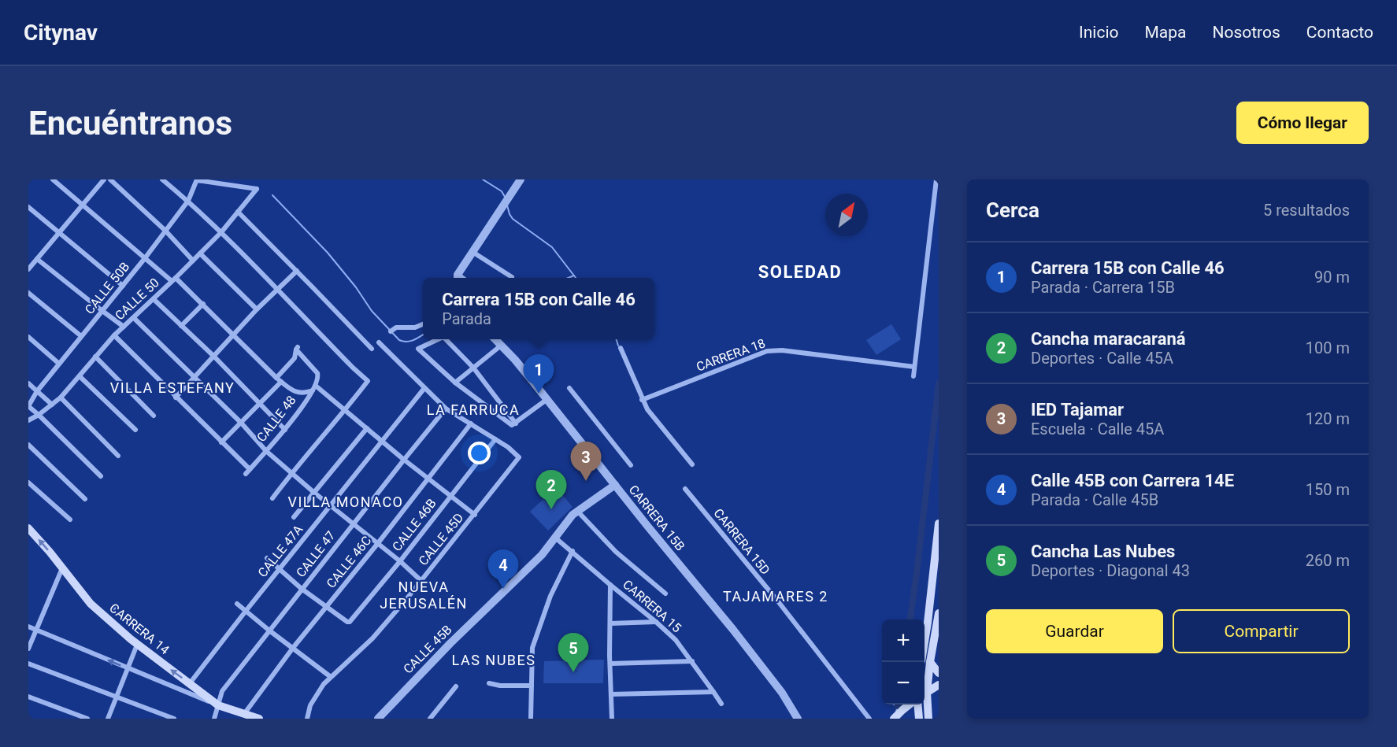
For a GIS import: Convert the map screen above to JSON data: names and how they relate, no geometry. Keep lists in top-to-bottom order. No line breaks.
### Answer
{"streets":{"main road":["CARRERA 14"],"street":["CALLE 50B","CALLE 50","CARRERA 18","CALLE 48","CARRERA 15B","CALLE 46B","CALLE 45D","CARRERA 15D","CALLE 47A","CALLE 47","CALLE 46C","CARRERA 15","CALLE 45B"]},"crossings":[["CALLE 50B","CALLE 50"],["CARRERA 15B","CALLE 45B"],["CALLE 46B","CALLE 45D"],["CALLE 46B","CALLE 46C"],["CALLE 47A","CARRERA 14"],["CALLE 47","CARRERA 14"],["CALLE 46C","CARRERA 14"],["CARRERA 15","CALLE 45B"]],"one_way":["CARRERA 14"],"districts":["SOLEDAD","VILLA ESTEFANY","LA FARRUCA","VILLA MONACO","NUEVA JERUSALÉN","TAJAMARES 2","LAS NUBES"],"north":"top right","page":{"header":"Citynav","nav":["Inicio","Mapa","Nosotros","Contacto"],"buttons":["Cómo llegar",["Guardar","Compartir"]],"title":"Encuéntranos","heading":["Cerca","5 resultados"],"list":[{"mark":"1","name":"Carrera 15B con Calle 46","note":"Parada · Carrera 15B","value":"90 m"},{"mark":"2","name":"Cancha maracaraná","note":"Deportes · Calle 45A","value":"100 m"},{"mark":"3","name":"IED Tajamar","note":"Escuela · Calle 45A","value":"120 m"},{"mark":"4","name":"Calle 45B con Carrera 14E","note":"Parada · Calle 45B","value":"150 m"},{"mark":"5","name":"Cancha Las Nubes","note":"Deportes · Diagonal 43","value":"260 m"}],"popup":["Carrera 15B con Calle 46","Parada"],"pins":["1","3","2","4","5"],"map_buttons":["+","−"]}}
